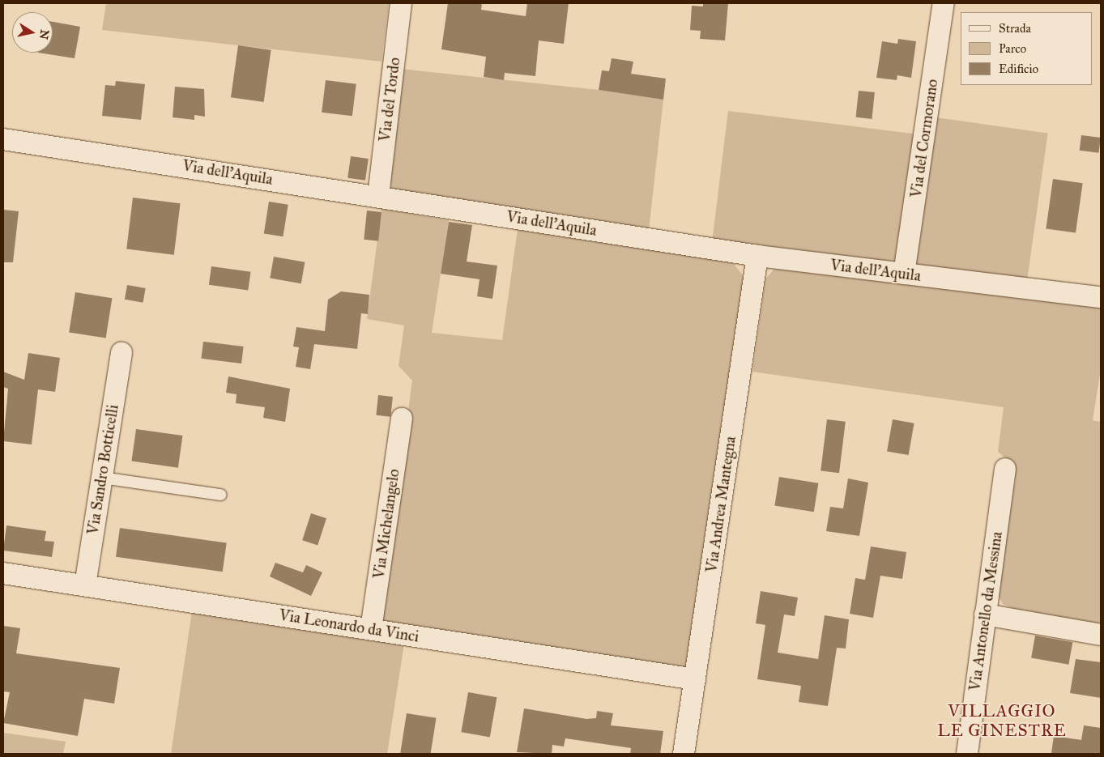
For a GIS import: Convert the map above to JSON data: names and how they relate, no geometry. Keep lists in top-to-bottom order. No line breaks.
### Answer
{"streets":{"street":["Via del Tordo","Via del Cormorano","Via dell'Aquila","Via Sandro Botticelli","Via Andrea Mantegna","Via Michelangelo","Via Antonello da Messina","Via Leonardo da Vinci"]},"crossings":[["Via del Tordo","Via dell'Aquila"],["Via del Cormorano","Via dell'Aquila"],["Via dell'Aquila","Via Andrea Mantegna"],["Via Sandro Botticelli","Via Leonardo da Vinci"],["Via Andrea Mantegna","Via Leonardo da Vinci"],["Via Michelangelo","Via Leonardo da Vinci"]],"districts":["VILLAGGIO LE GINESTRE"],"legend":["Strada","Parco","Edificio"],"north":"right"}
